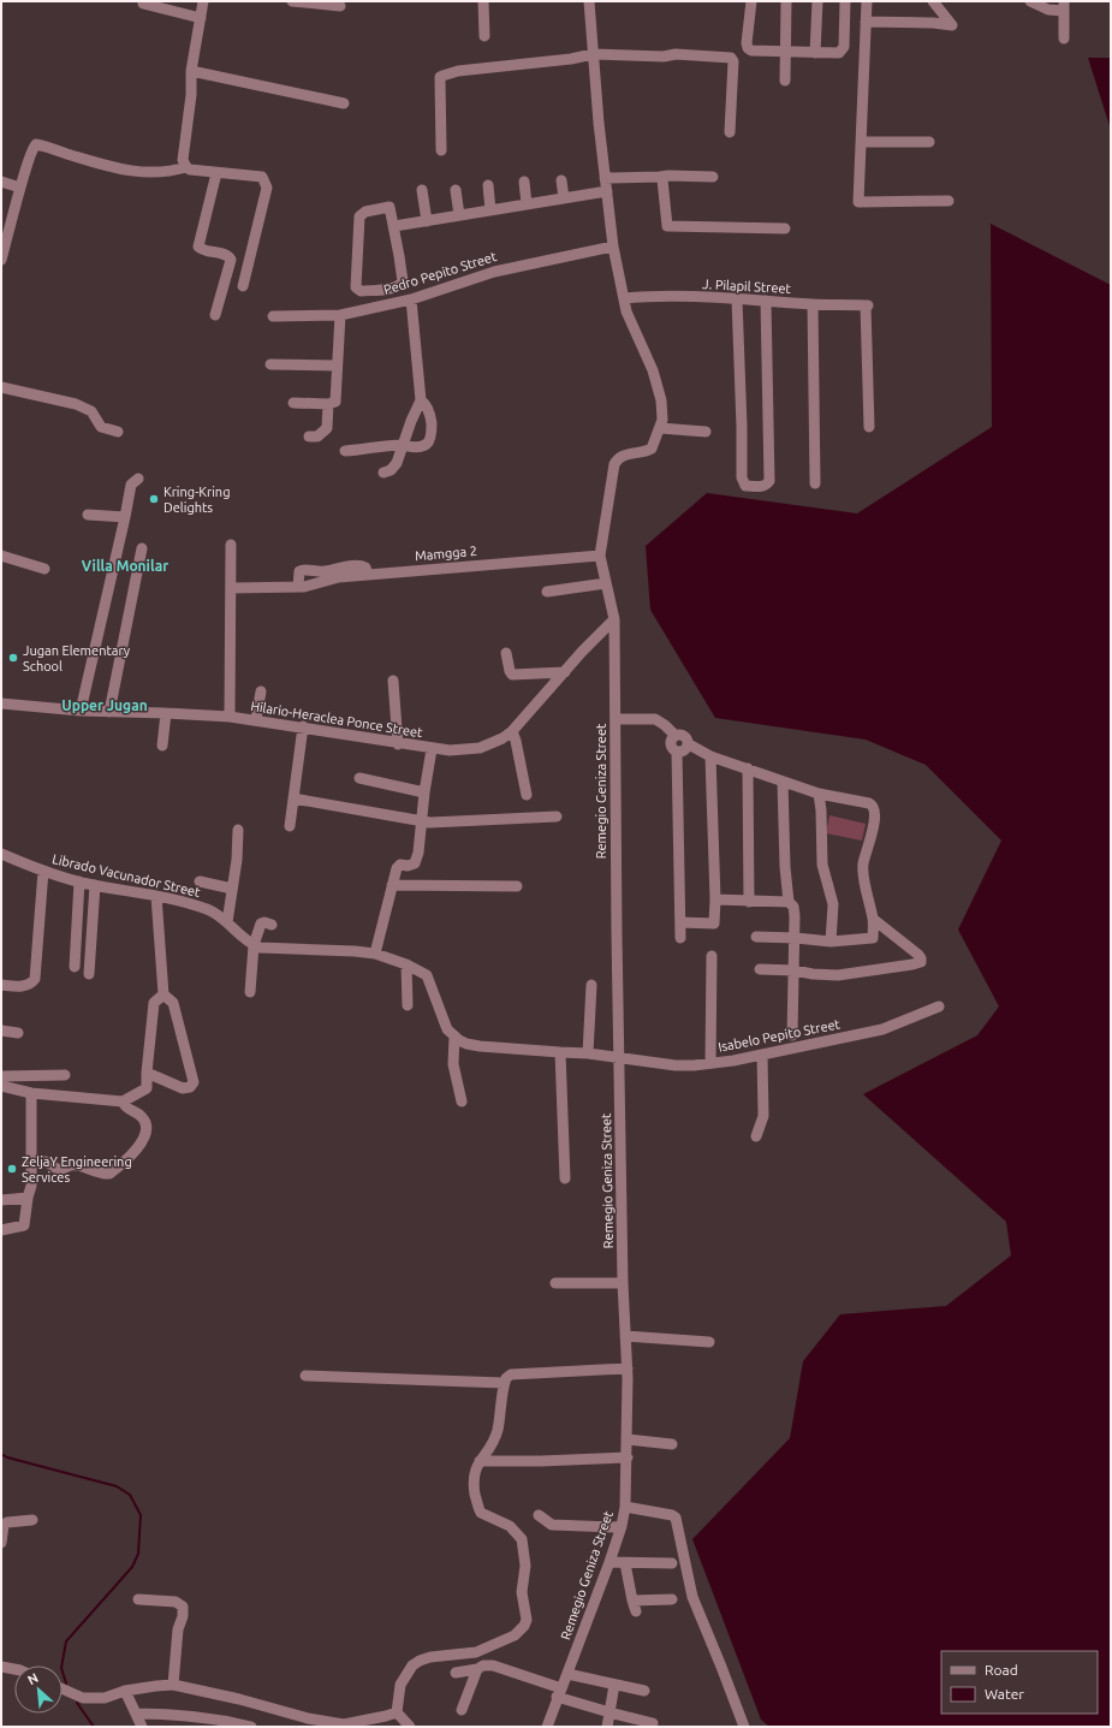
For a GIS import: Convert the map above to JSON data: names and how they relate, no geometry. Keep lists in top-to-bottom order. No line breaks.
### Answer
{"streets":{"street":["Pedro Pepito Street","J. Pilapil Street","Mamgga 2","Hilario-Heraclea Ponce Street","Remegio Geniza Street","Librado Vacunador Street","Isabelo Pepito Street"]},"crossings":[["Hilario-Heraclea Ponce Street","Remegio Geniza Street"],["Remegio Geniza Street","Isabelo Pepito Street"]],"districts":["Villa Monilar","Upper Jugan"],"places":["Kring-Kring Delights","Jugan Elementary School","ZeljaY Engineering Services"],"legend":["Road","Water"],"north":"top left"}
